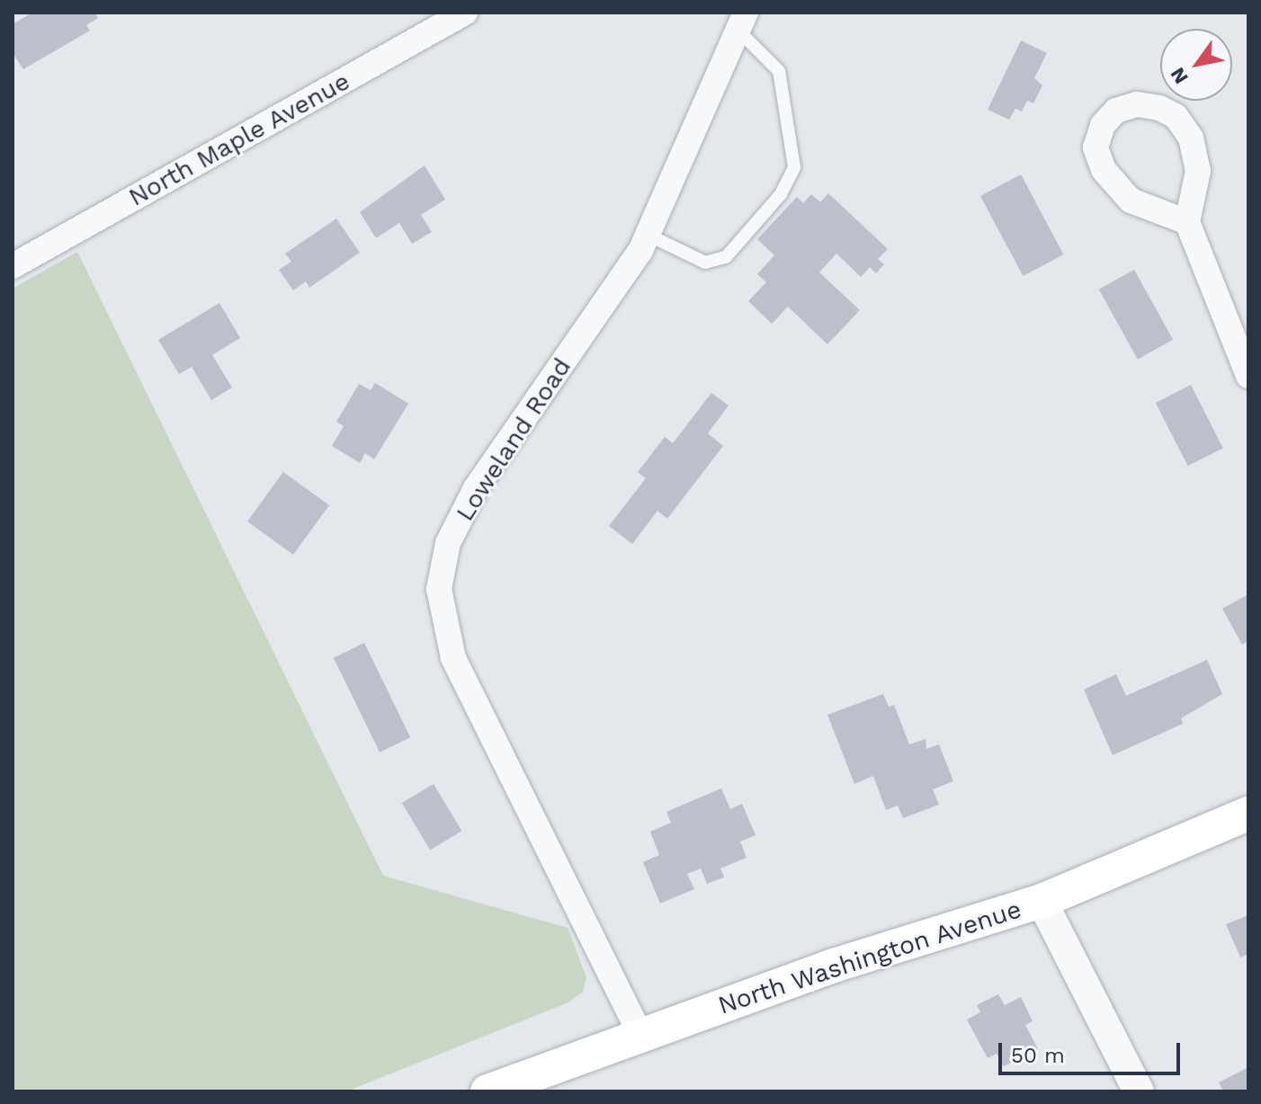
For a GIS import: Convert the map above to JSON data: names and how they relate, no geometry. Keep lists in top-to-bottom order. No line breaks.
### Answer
{"streets":{"main road":["North Washington Avenue"],"street":["North Maple Avenue","Loweland Road"]},"crossings":[["Loweland Road","North Washington Avenue"]],"scale_bar":"50 m","north":"bottom left"}
